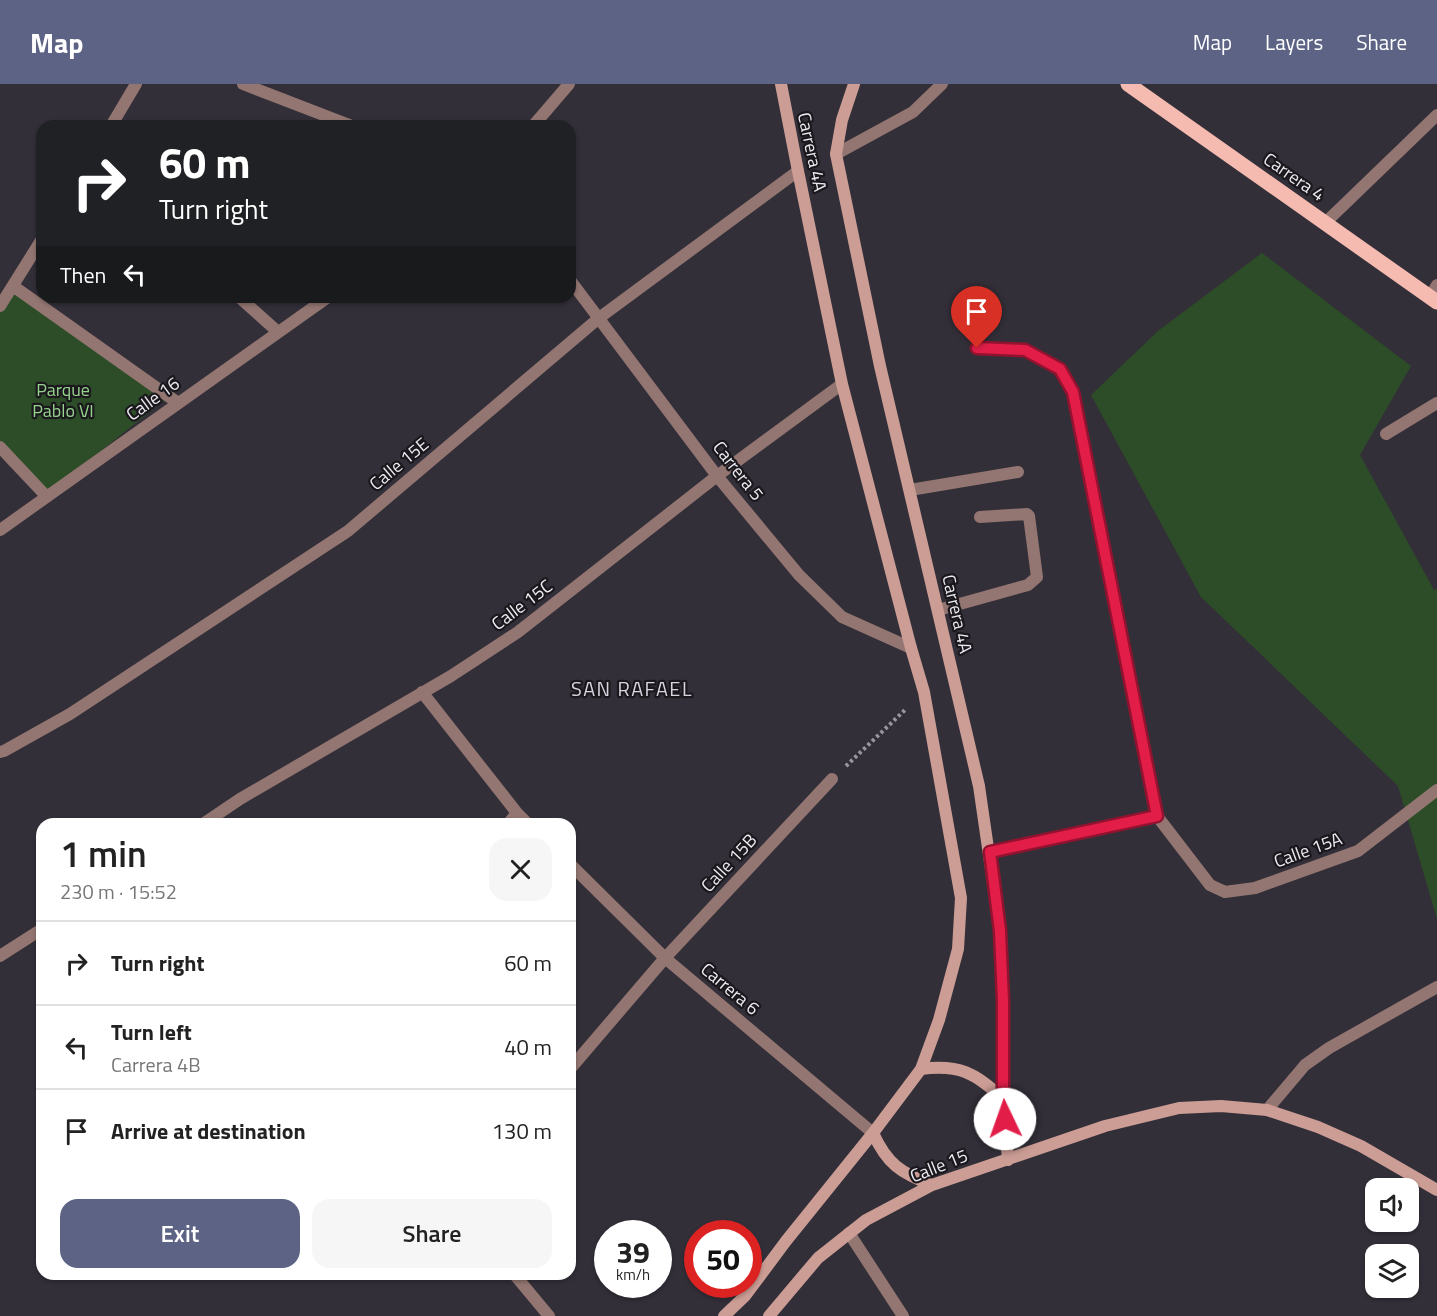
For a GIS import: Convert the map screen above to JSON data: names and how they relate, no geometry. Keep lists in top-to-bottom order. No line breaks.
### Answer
{"streets":{"main road":["Carrera 4A","Carrera 4","Calle 15"],"street":["Calle 16","Calle 15E","Carrera 5","Calle 15C","Calle 15A","Calle 15B","Carrera 6"]},"crossings":[["Carrera 4A","Calle 15E"],["Carrera 4A","Carrera 5"],["Carrera 4A","Calle 15C"],["Carrera 4A","Carrera 6"],["Carrera 4A","Calle 15"],["Calle 15E","Carrera 5"],["Carrera 5","Calle 15C"],["Calle 15B","Carrera 6"],["Carrera 6","Calle 15"]],"districts":["SAN RAFAEL"],"parks":["Parque Pablo VI"],"page":{"header":"Map","nav":["Map","Layers","Share"],"turn":["60 m","Turn right"],"then":"Then","heading":["1 min","230 m · 15:52"],"list":[{"name":"Turn right","value":"60 m"},{"name":"Turn left","note":"Carrera 4B","value":"40 m"},{"name":"Arrive at destination","value":"130 m"}],"buttons":["Exit","Share"],"speed":"39 km/h","limit":"50"}}
